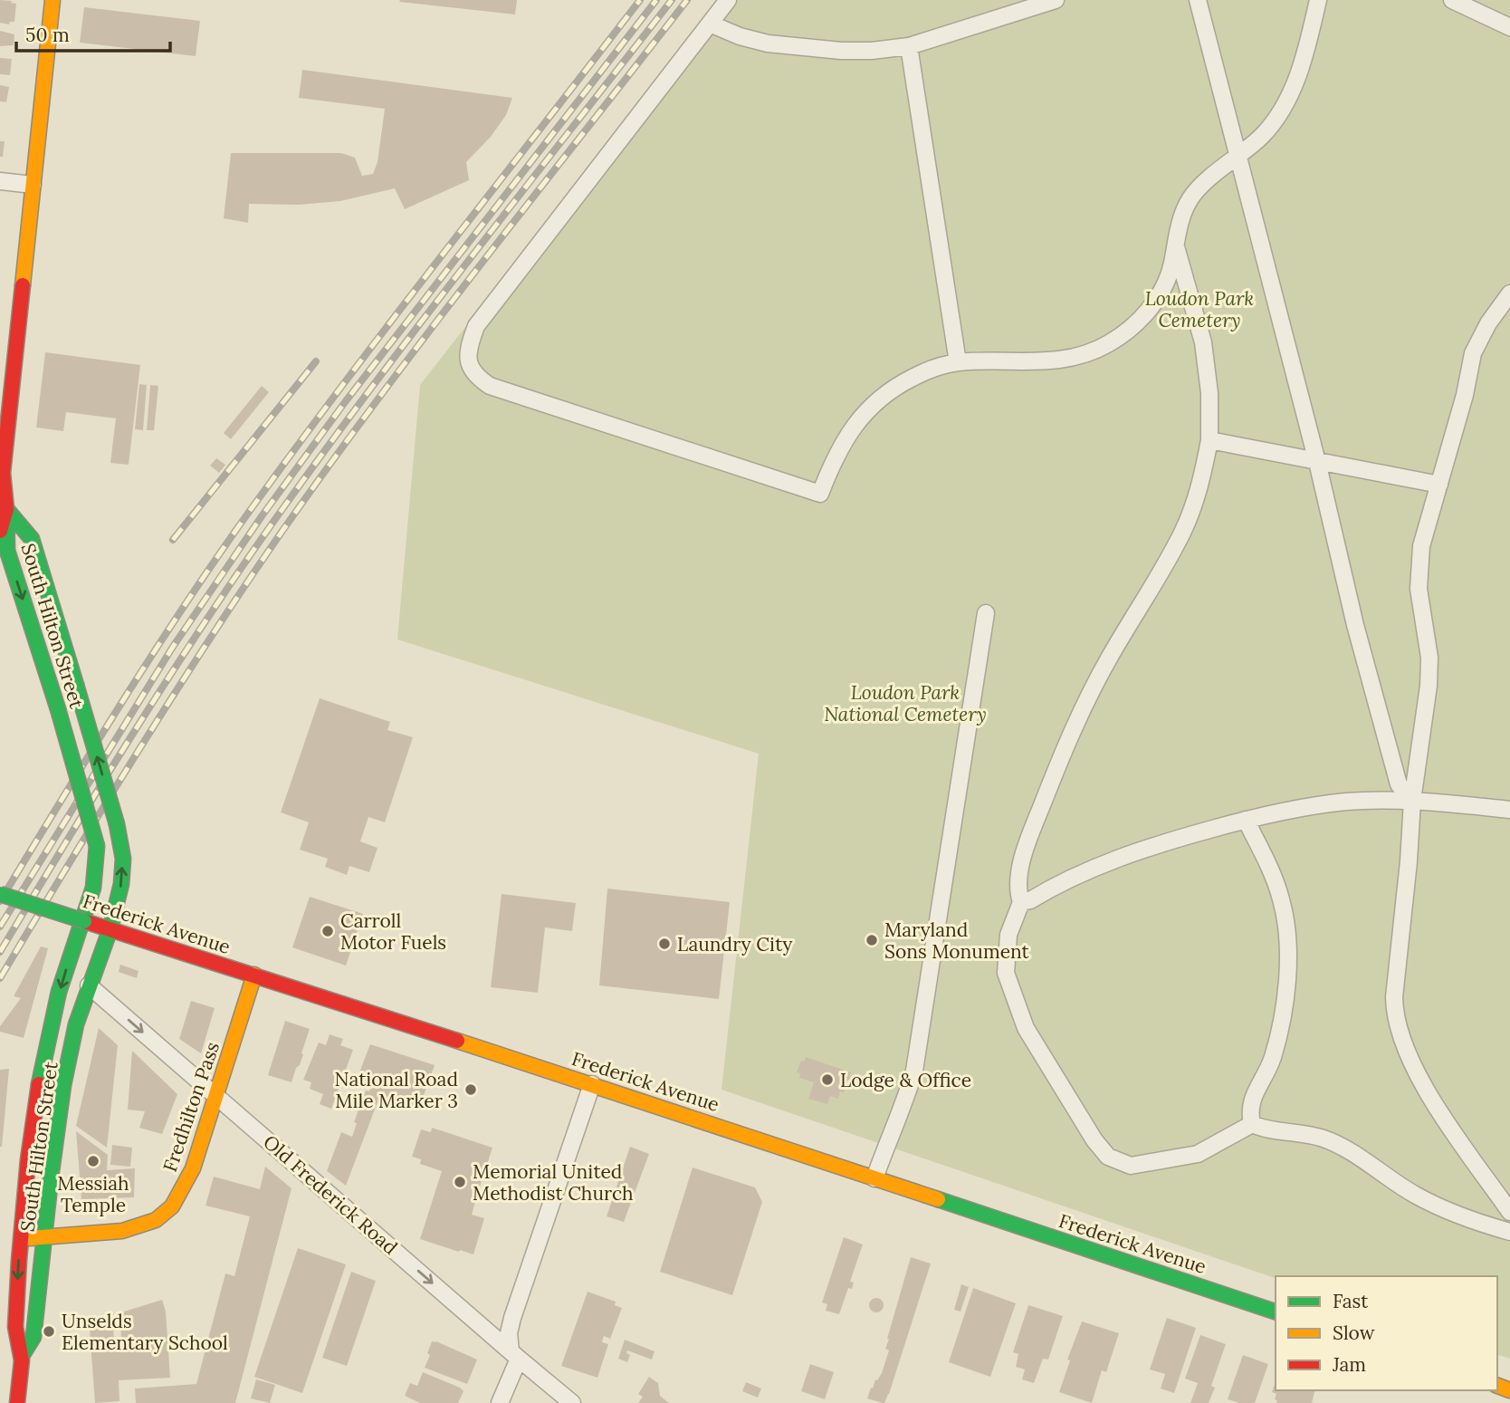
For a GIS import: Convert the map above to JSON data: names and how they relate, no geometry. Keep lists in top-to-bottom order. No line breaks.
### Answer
{"streets":{"main road":["South Hilton Street","Frederick Avenue","Fredhilton Pass"],"street":["Old Frederick Road"]},"crossings":[["South Hilton Street","Frederick Avenue"],["South Hilton Street","Fredhilton Pass"],["South Hilton Street","Old Frederick Road"],["Frederick Avenue","Fredhilton Pass"],["Fredhilton Pass","Old Frederick Road"]],"one_way":["Old Frederick Road"],"parks":["Loudon Park Cemetery","Loudon Park National Cemetery"],"places":["Carroll Motor Fuels","Maryland Sons Monument","Laundry City","Lodge & Office","National Road Mile Marker 3","Messiah Temple","Memorial United Methodist Church","Unselds Elementary School"],"legend":["Fast","Slow","Jam"],"scale_bar":"50 m"}
